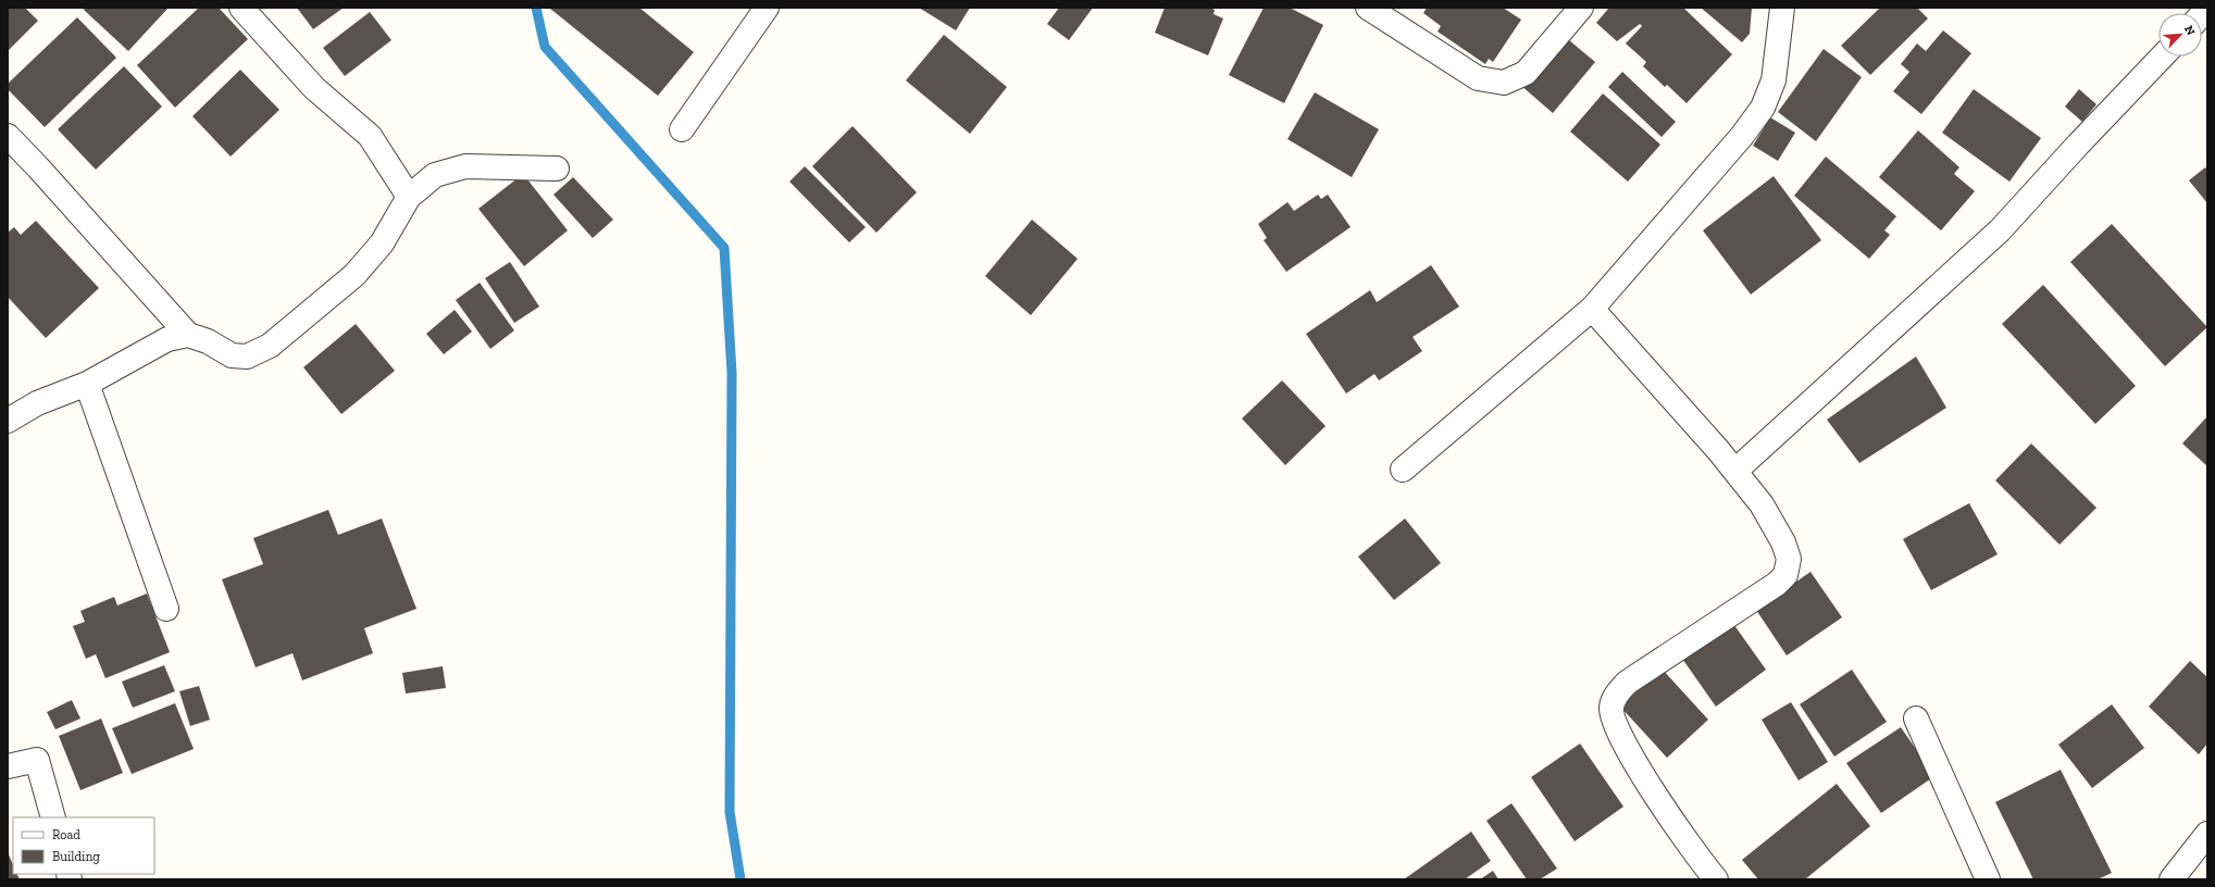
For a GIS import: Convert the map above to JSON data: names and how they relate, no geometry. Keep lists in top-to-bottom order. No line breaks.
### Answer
{"legend":["Road","Building"],"north":"top right"}
